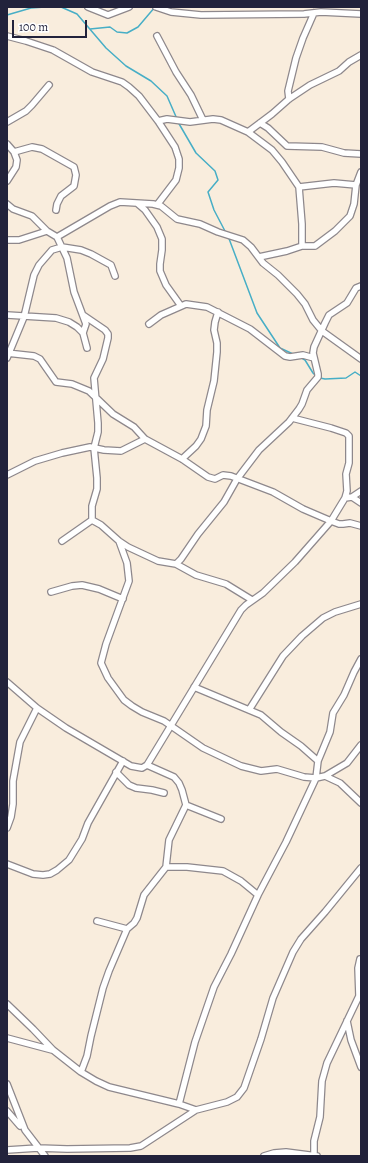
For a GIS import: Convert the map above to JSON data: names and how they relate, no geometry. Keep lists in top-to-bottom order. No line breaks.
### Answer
{"scale_bar":"100 m"}
